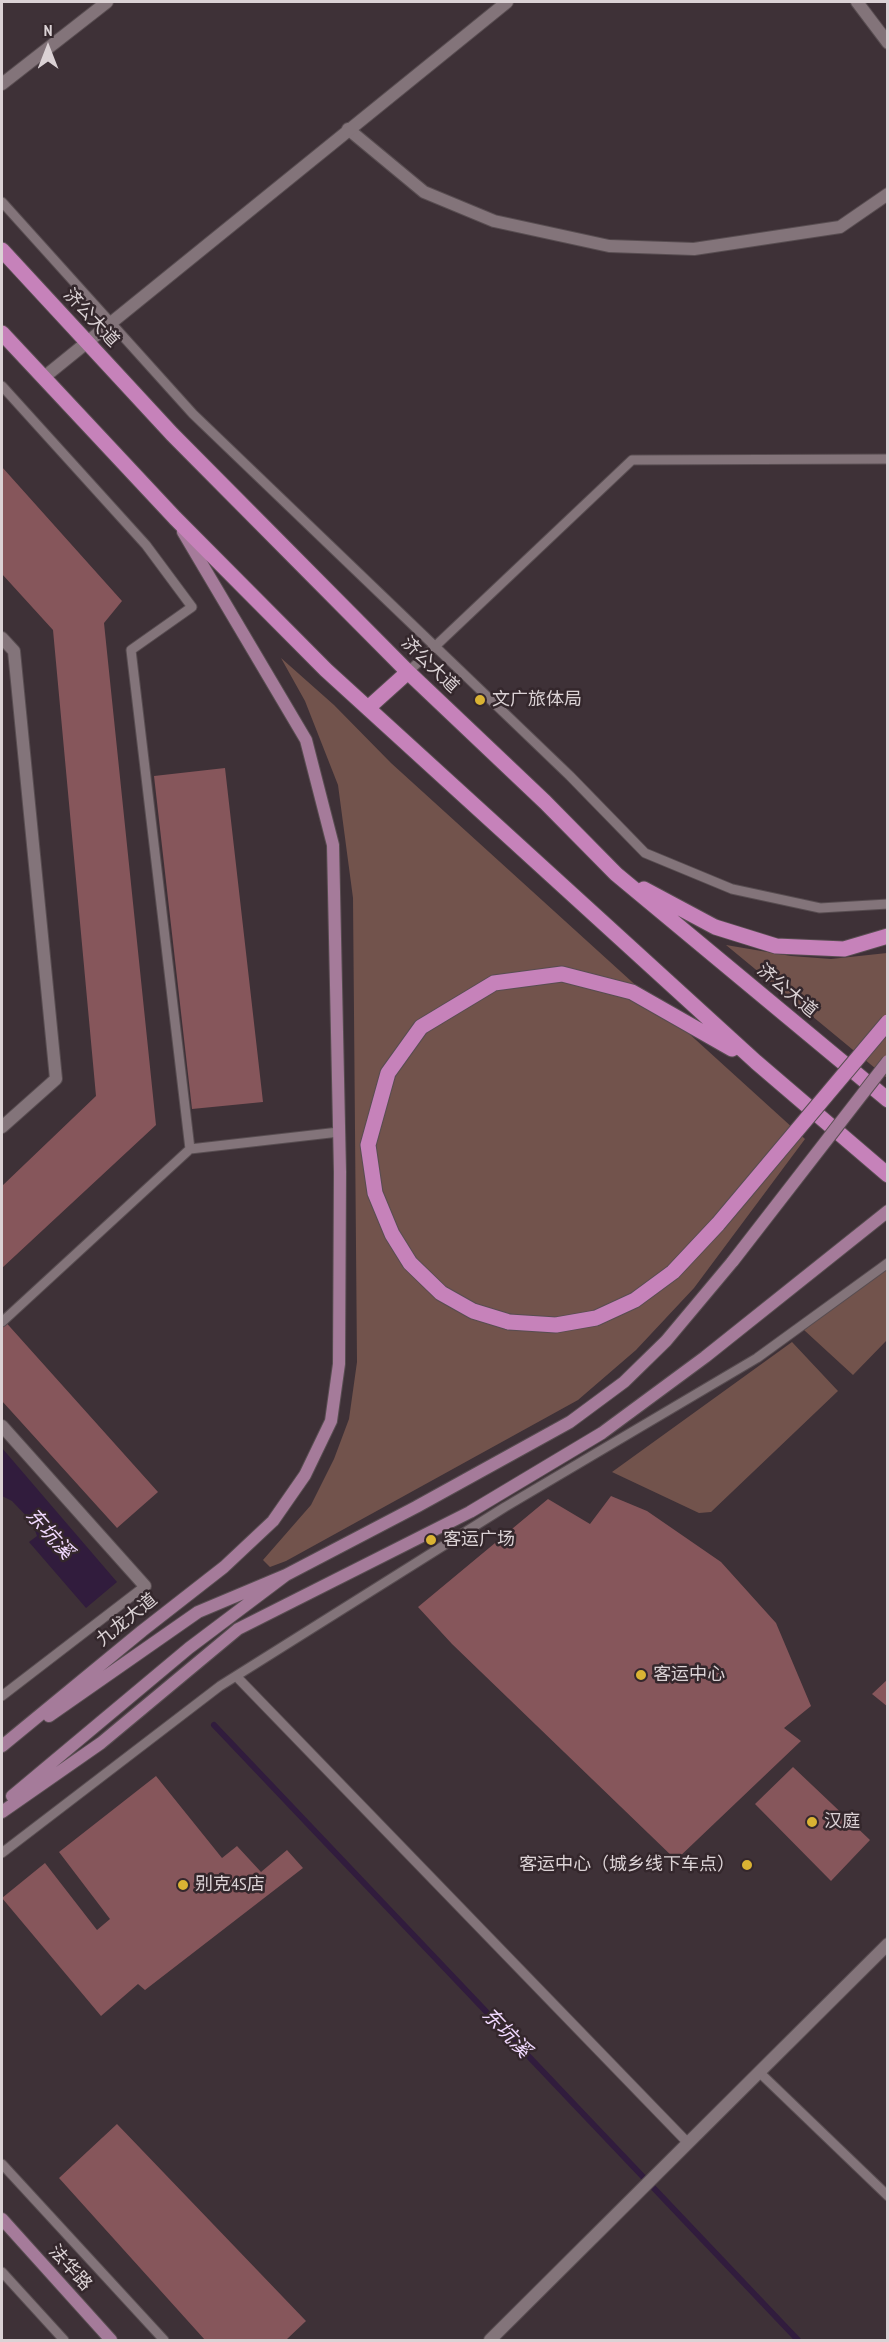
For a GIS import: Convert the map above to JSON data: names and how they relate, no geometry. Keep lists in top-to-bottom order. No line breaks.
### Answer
{"streets":{"main road":["济公大道","九龙大道","法华路"]},"water":["东坑溪"],"places":["文广旅体局","客运广场","客运中心","汉庭","客运中心（城乡线下车点）","别克4S店"],"north":"top"}
